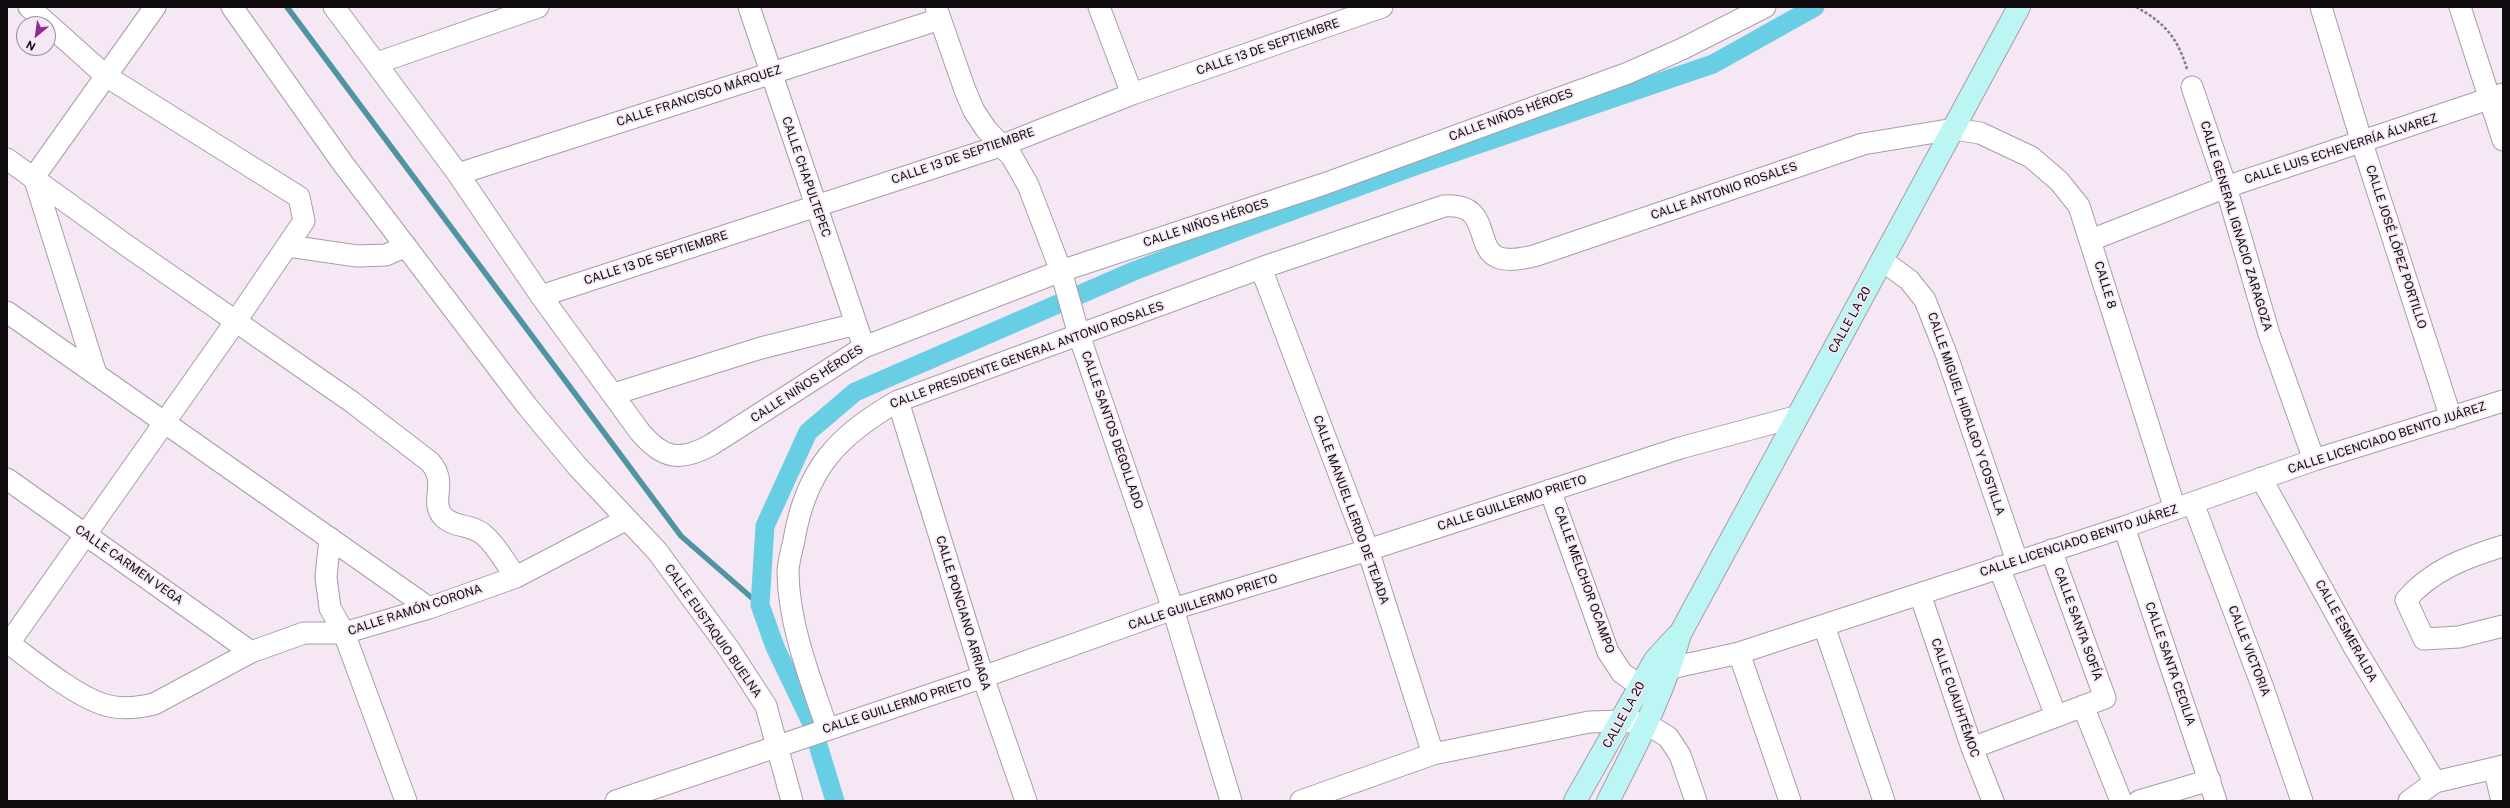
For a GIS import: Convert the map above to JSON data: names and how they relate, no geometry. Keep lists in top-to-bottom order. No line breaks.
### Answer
{"streets":{"street":["CALLE 13 DE SEPTIEMBRE","CALLE FRANCISCO MÁRQUEZ","CALLE NIÑOS HÉROES","CALLE LUIS ECHEVERRÍA ÁLVAREZ","CALLE CHAPULTEPEC","CALLE ANTONIO ROSALES","CALLE GENERAL IGNACIO ZARAGOZA","CALLE JOSÉ LÓPEZ PORTILLO","CALLE 8","CALLE LA 20","CALLE PRESIDENTE GENERAL ANTONIO ROSALES","CALLE MIGUEL HIDALGO Y COSTILLA","CALLE SANTOS DEGOLLADO","CALLE LICENCIADO BENITO JUÁREZ","CALLE GUILLERMO PRIETO","CALLE MANUEL LERDO DE TEJADA","CALLE CARMEN VEGA","CALLE MELCHOR OCAMPO","CALLE RAMÓN CORONA","CALLE PONCIANO ARRIAGA","CALLE SANTA SOFÍA","CALLE EUSTAQUIO BUELNA","CALLE ESMERALDA","CALLE VICTORIA","CALLE SANTA CECILIA","CALLE CUAUHTÉMOC"]},"crossings":[["CALLE 13 DE SEPTIEMBRE","CALLE CHAPULTEPEC"],["CALLE 13 DE SEPTIEMBRE","CALLE SANTOS DEGOLLADO"],["CALLE FRANCISCO MÁRQUEZ","CALLE CHAPULTEPEC"],["CALLE FRANCISCO MÁRQUEZ","CALLE SANTOS DEGOLLADO"],["CALLE NIÑOS HÉROES","CALLE CHAPULTEPEC"],["CALLE NIÑOS HÉROES","CALLE SANTOS DEGOLLADO"],["CALLE LUIS ECHEVERRÍA ÁLVAREZ","CALLE GENERAL IGNACIO ZARAGOZA"],["CALLE LUIS ECHEVERRÍA ÁLVAREZ","CALLE JOSÉ LÓPEZ PORTILLO"],["CALLE LUIS ECHEVERRÍA ÁLVAREZ","CALLE 8"],["CALLE ANTONIO ROSALES","CALLE 8"],["CALLE ANTONIO ROSALES","CALLE LA 20"],["CALLE ANTONIO ROSALES","CALLE PRESIDENTE GENERAL ANTONIO ROSALES"],["CALLE GENERAL IGNACIO ZARAGOZA","CALLE LICENCIADO BENITO JUÁREZ"],["CALLE JOSÉ LÓPEZ PORTILLO","CALLE LICENCIADO BENITO JUÁREZ"],["CALLE 8","CALLE LA 20"],["CALLE 8","CALLE LICENCIADO BENITO JUÁREZ"],["CALLE 8","CALLE VICTORIA"],["CALLE LA 20","CALLE MIGUEL HIDALGO Y COSTILLA"],["CALLE LA 20","CALLE LICENCIADO BENITO JUÁREZ"],["CALLE LA 20","CALLE GUILLERMO PRIETO"],["CALLE LA 20","CALLE MELCHOR OCAMPO"],["CALLE PRESIDENTE GENERAL ANTONIO ROSALES","CALLE SANTOS DEGOLLADO"],["CALLE PRESIDENTE GENERAL ANTONIO ROSALES","CALLE GUILLERMO PRIETO"],["CALLE PRESIDENTE GENERAL ANTONIO ROSALES","CALLE MANUEL LERDO DE TEJADA"],["CALLE PRESIDENTE GENERAL ANTONIO ROSALES","CALLE PONCIANO ARRIAGA"],["CALLE MIGUEL HIDALGO Y COSTILLA","CALLE LICENCIADO BENITO JUÁREZ"],["CALLE SANTOS DEGOLLADO","CALLE GUILLERMO PRIETO"],["CALLE LICENCIADO BENITO JUÁREZ","CALLE SANTA SOFÍA"],["CALLE LICENCIADO BENITO JUÁREZ","CALLE ESMERALDA"],["CALLE LICENCIADO BENITO JUÁREZ","CALLE VICTORIA"],["CALLE LICENCIADO BENITO JUÁREZ","CALLE SANTA CECILIA"],["CALLE LICENCIADO BENITO JUÁREZ","CALLE CUAUHTÉMOC"],["CALLE GUILLERMO PRIETO","CALLE MANUEL LERDO DE TEJADA"],["CALLE GUILLERMO PRIETO","CALLE MELCHOR OCAMPO"],["CALLE GUILLERMO PRIETO","CALLE PONCIANO ARRIAGA"],["CALLE GUILLERMO PRIETO","CALLE EUSTAQUIO BUELNA"],["CALLE CARMEN VEGA","CALLE RAMÓN CORONA"],["CALLE RAMÓN CORONA","CALLE EUSTAQUIO BUELNA"]],"north":"bottom left"}
